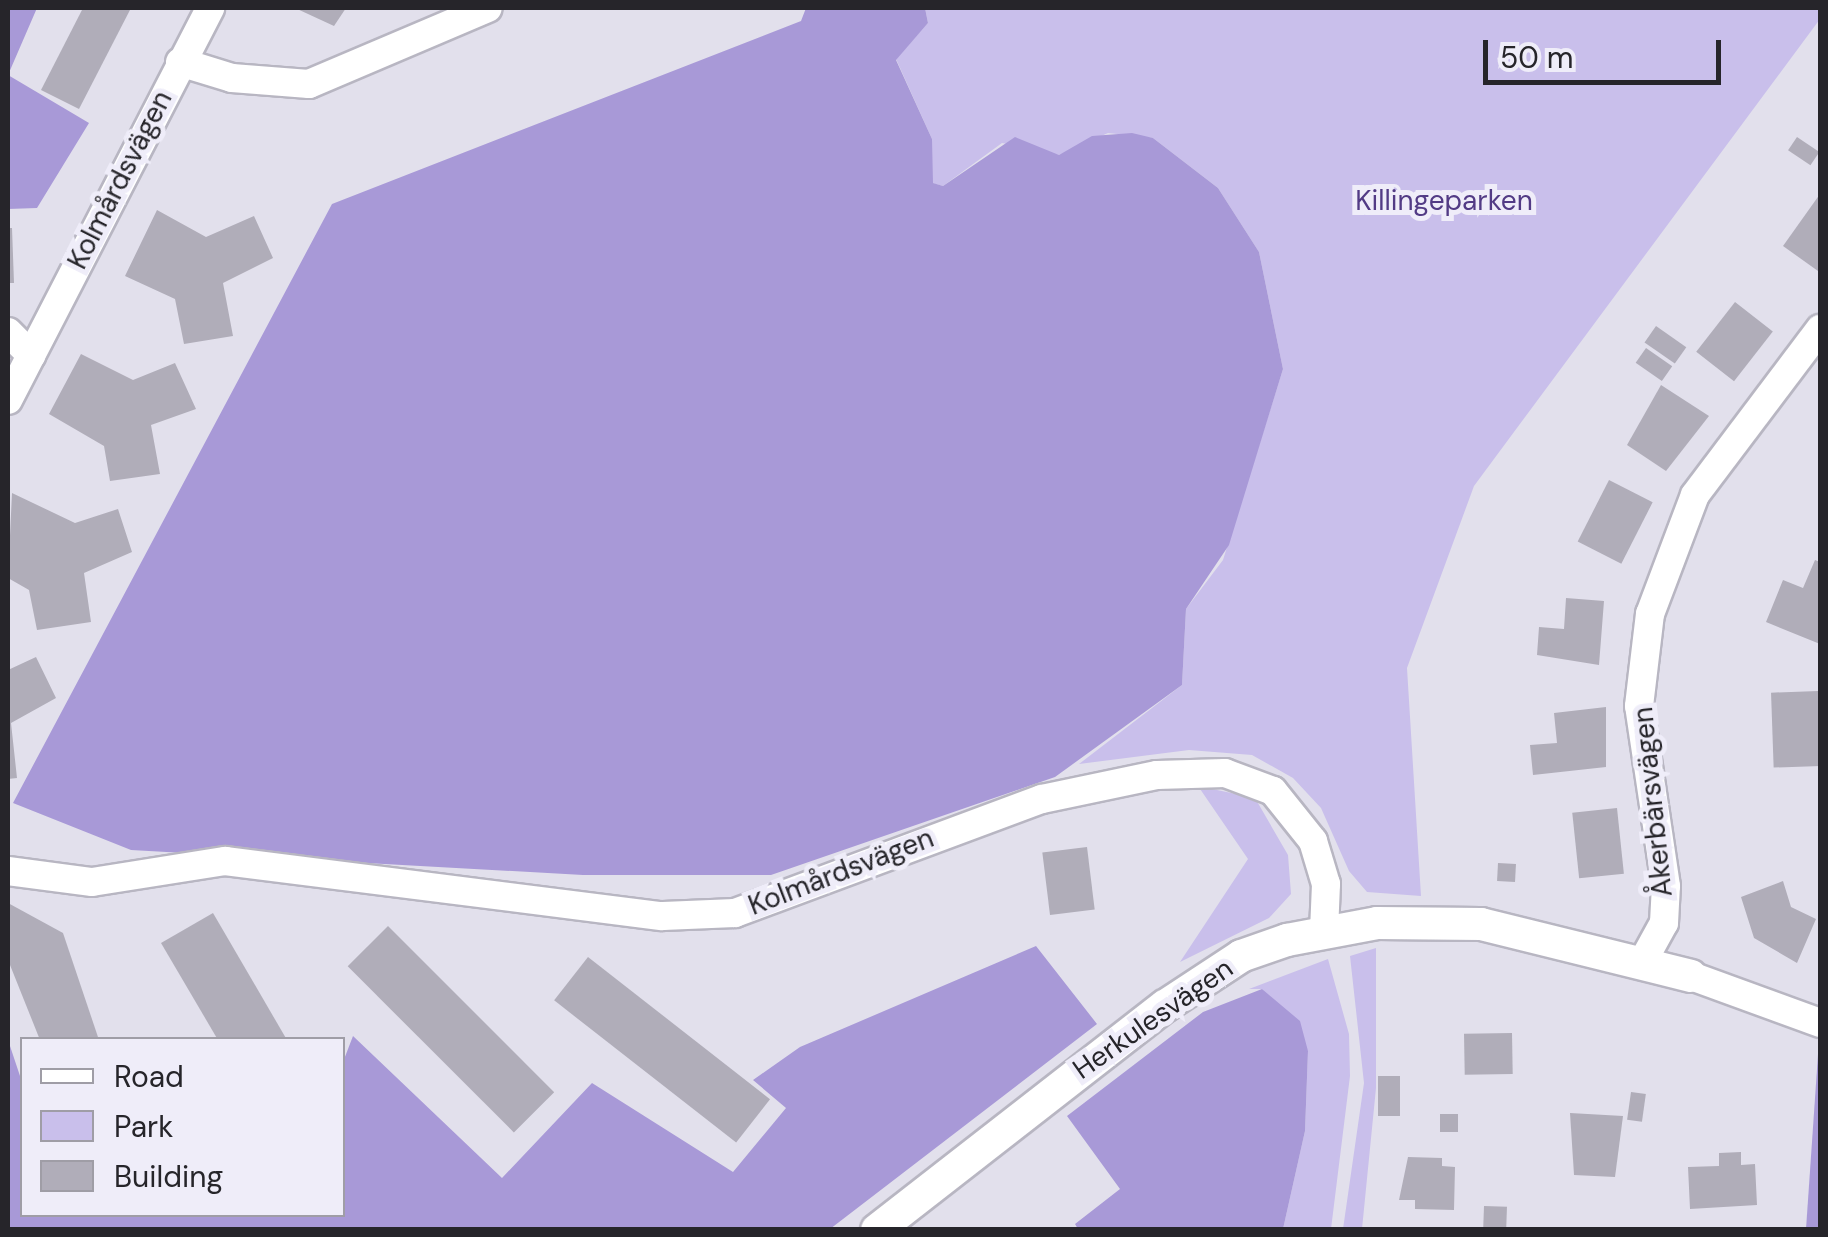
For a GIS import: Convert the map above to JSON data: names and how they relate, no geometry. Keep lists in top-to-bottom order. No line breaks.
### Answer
{"streets":{"street":["Kolmårdsvägen","Åkerbärsvägen","Herkulesvägen"]},"crossings":[["Kolmårdsvägen","Herkulesvägen"],["Åkerbärsvägen","Herkulesvägen"]],"parks":["Killingeparken"],"legend":["Road","Park","Building"],"scale_bar":"50 m"}
